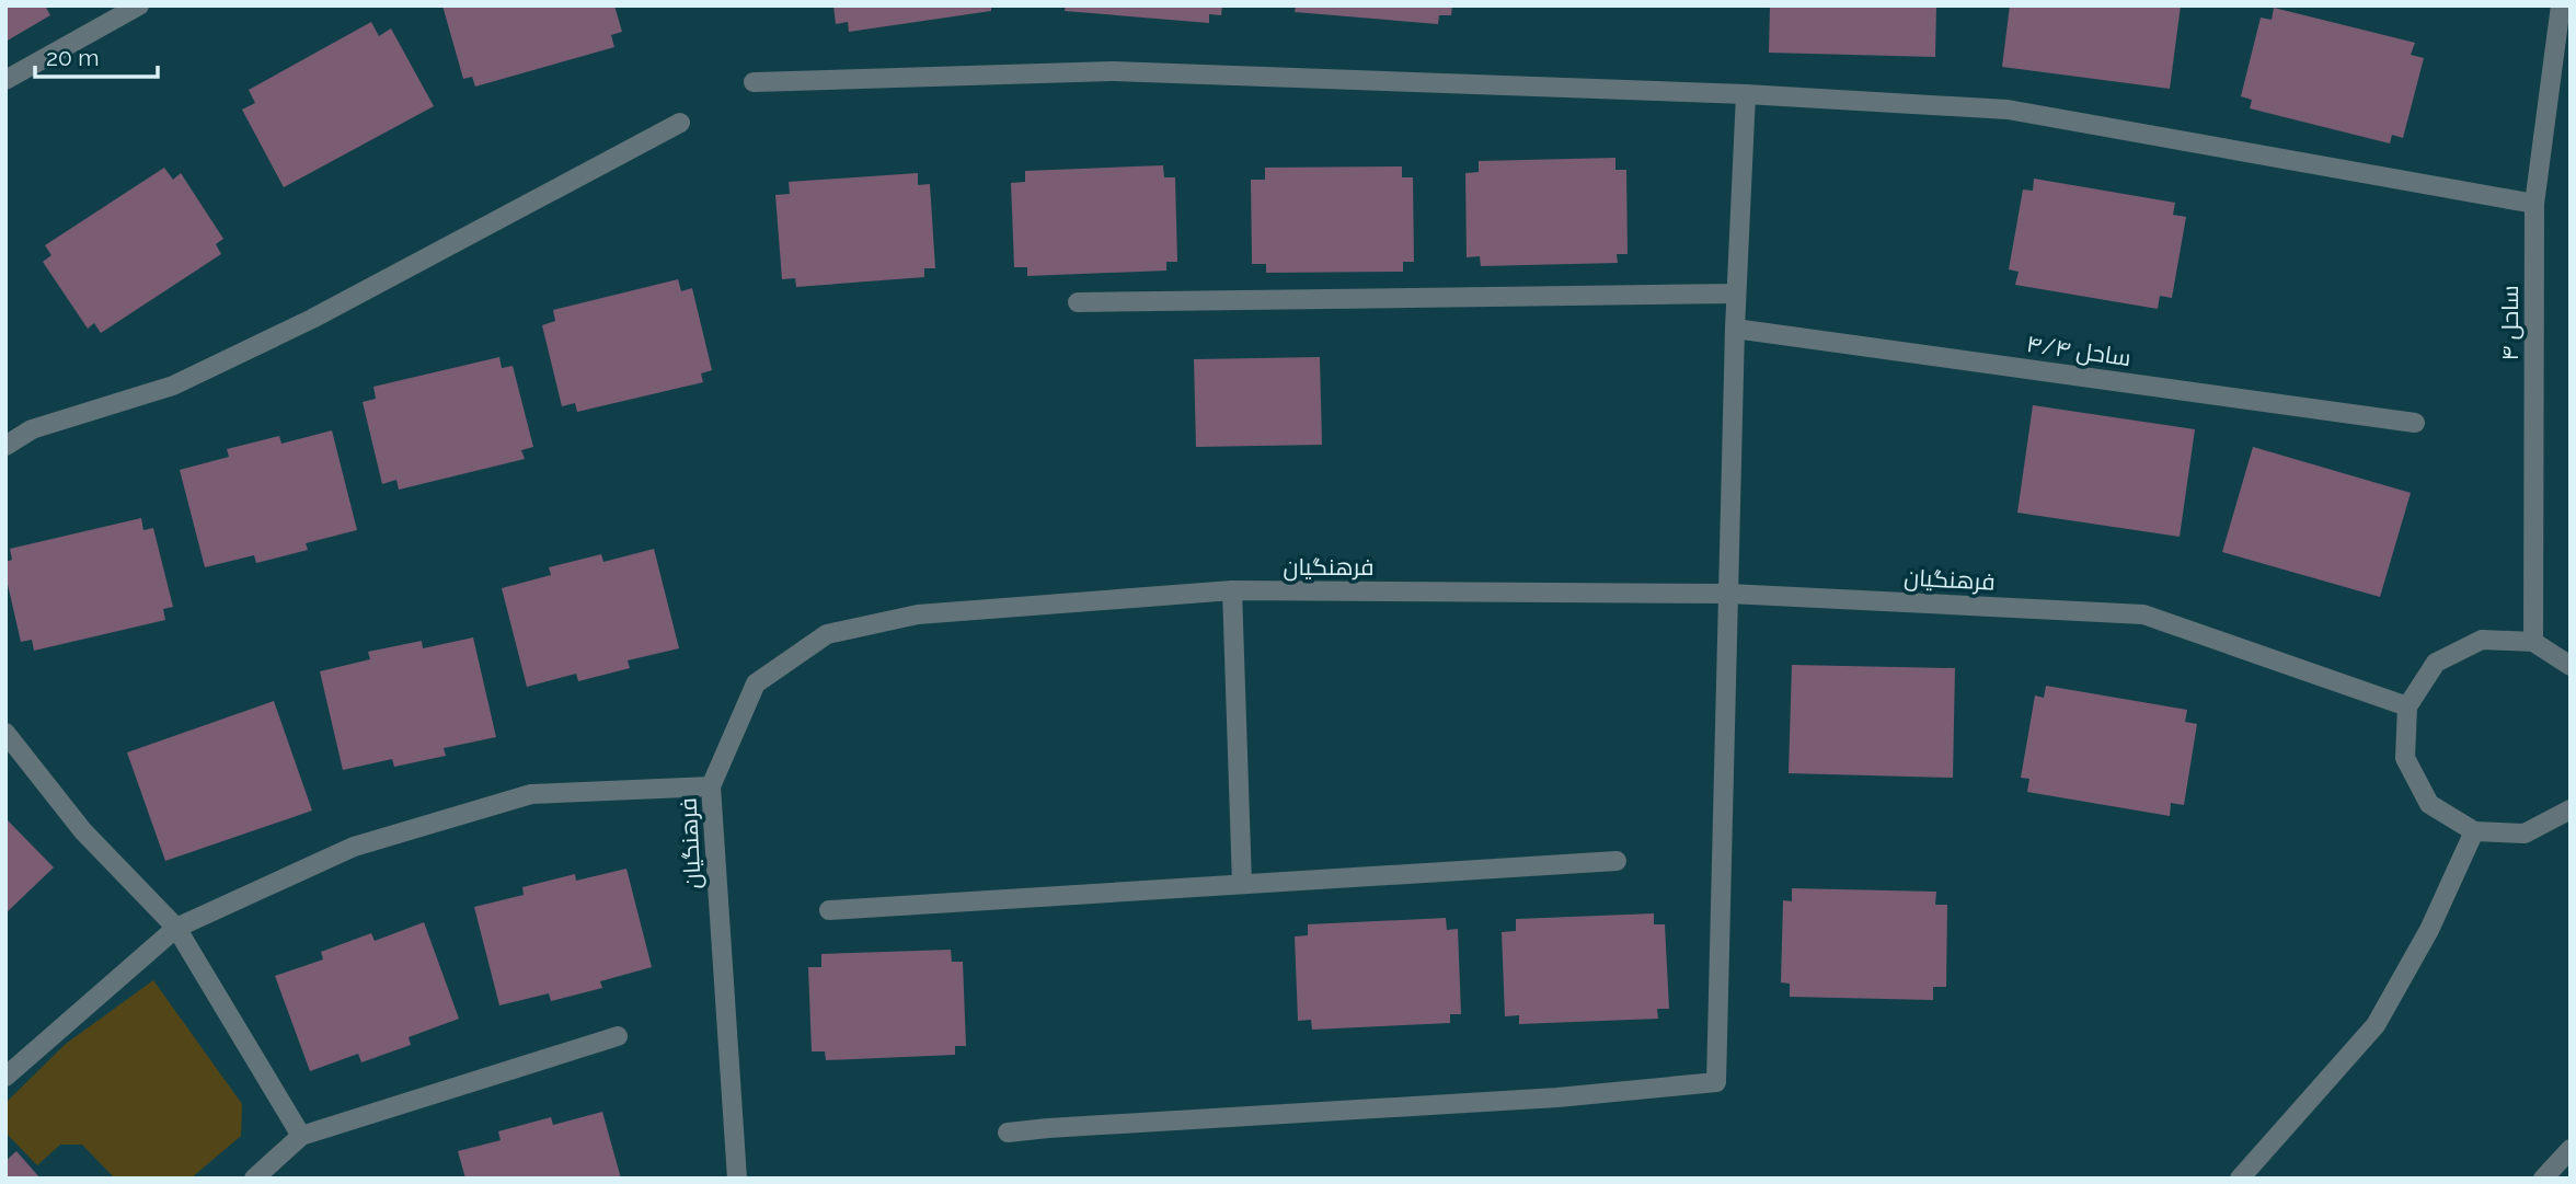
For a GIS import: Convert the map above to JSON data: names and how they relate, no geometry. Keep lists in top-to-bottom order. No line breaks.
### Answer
{"streets":{"street":["ساحل ۴","ساحل ۴/۴","فرهنگیان"]},"scale_bar":"20 m"}
